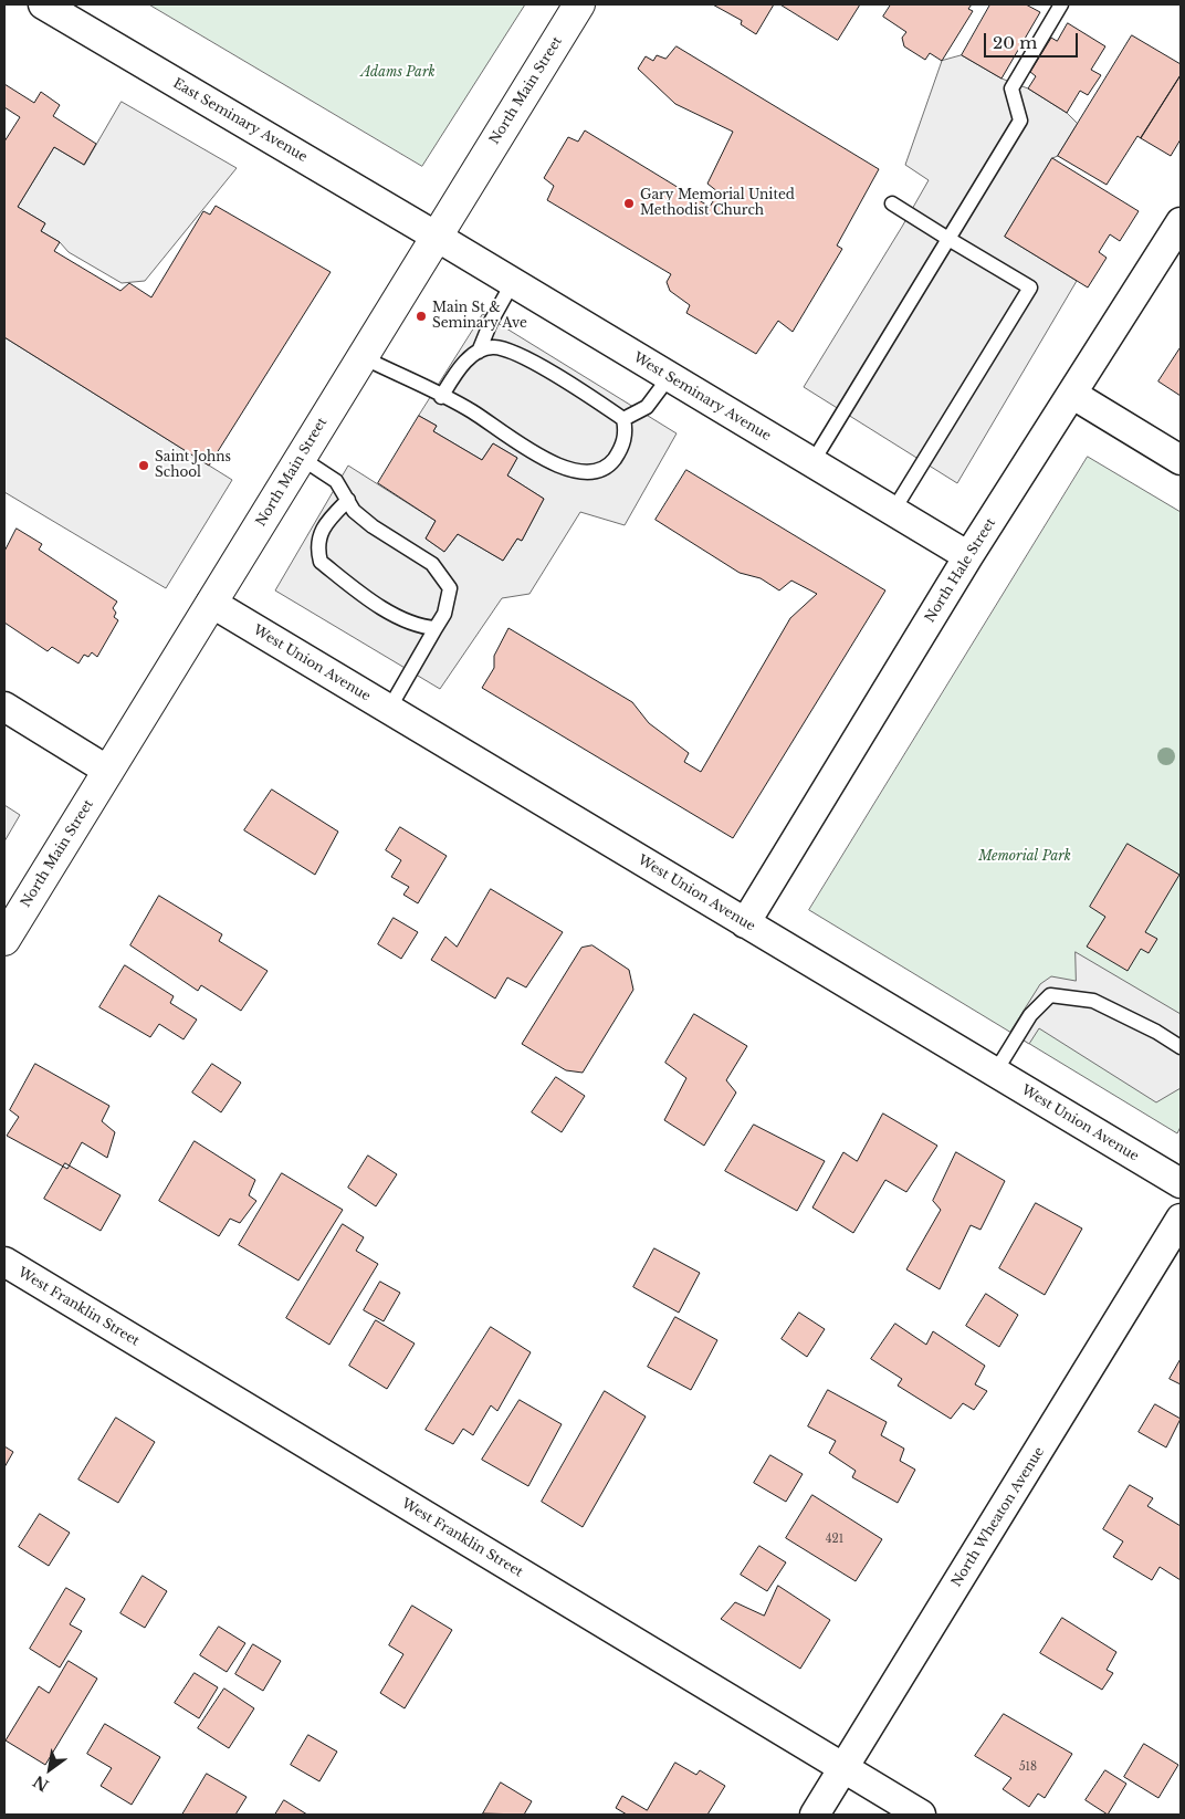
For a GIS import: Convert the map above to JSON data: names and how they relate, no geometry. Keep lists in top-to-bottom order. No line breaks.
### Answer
{"streets":{"street":["North Main Street","East Seminary Avenue","West Seminary Avenue","North Hale Street","West Union Avenue","West Franklin Street","North Wheaton Avenue"]},"crossings":[["North Main Street","East Seminary Avenue"],["North Main Street","West Seminary Avenue"],["North Main Street","West Union Avenue"],["East Seminary Avenue","West Seminary Avenue"],["West Seminary Avenue","North Hale Street"],["North Hale Street","West Union Avenue"],["West Franklin Street","North Wheaton Avenue"]],"parks":["Adams Park","Memorial Park"],"places":["Gary Memorial United Methodist Church","Main St & Seminary Ave","Saint Johns School"],"house_numbers":["421","518"],"scale_bar":"20 m","north":"bottom left"}
